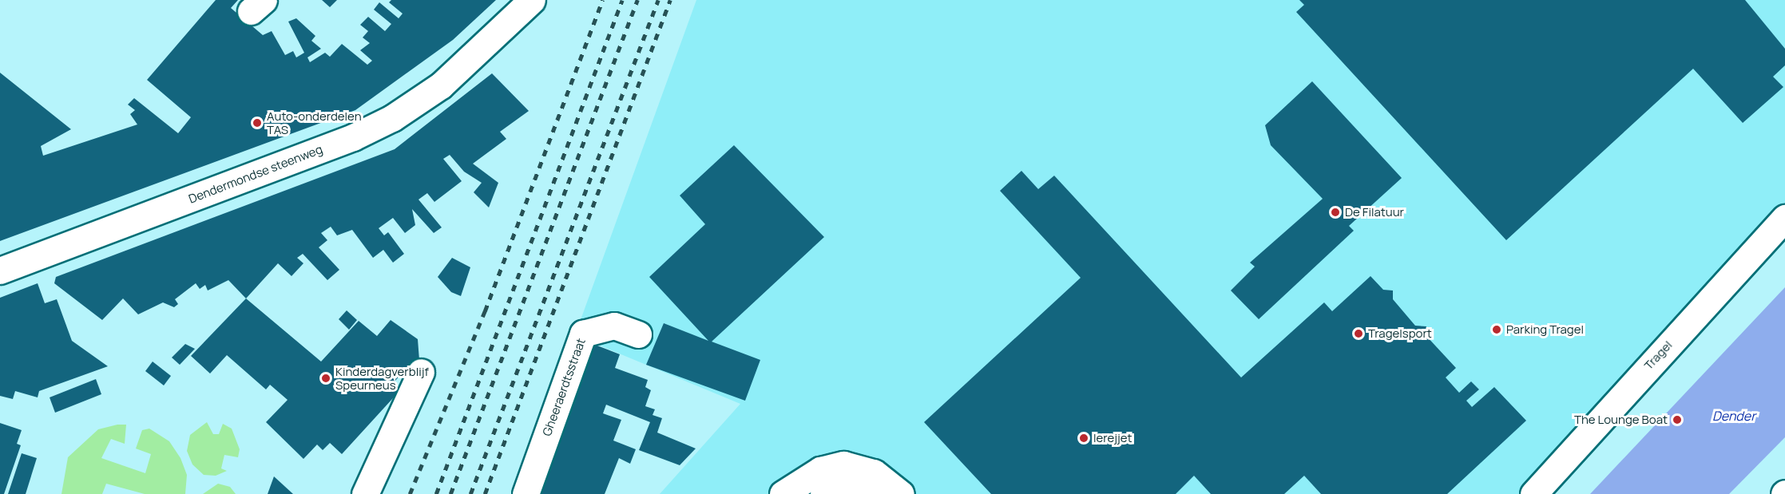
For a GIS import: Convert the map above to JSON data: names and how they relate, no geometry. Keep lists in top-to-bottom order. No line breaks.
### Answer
{"streets":{"street":["Dendermondse steenweg","Tragel","Gheeraerdtsstraat"]},"water":["Dender"],"places":["Auto-onderdelen TAS","De Filatuur","Parking Tragel","Tragelsport","Kinderdagverblijf Speurneus","The Lounge Boat","Ierejjet"]}
